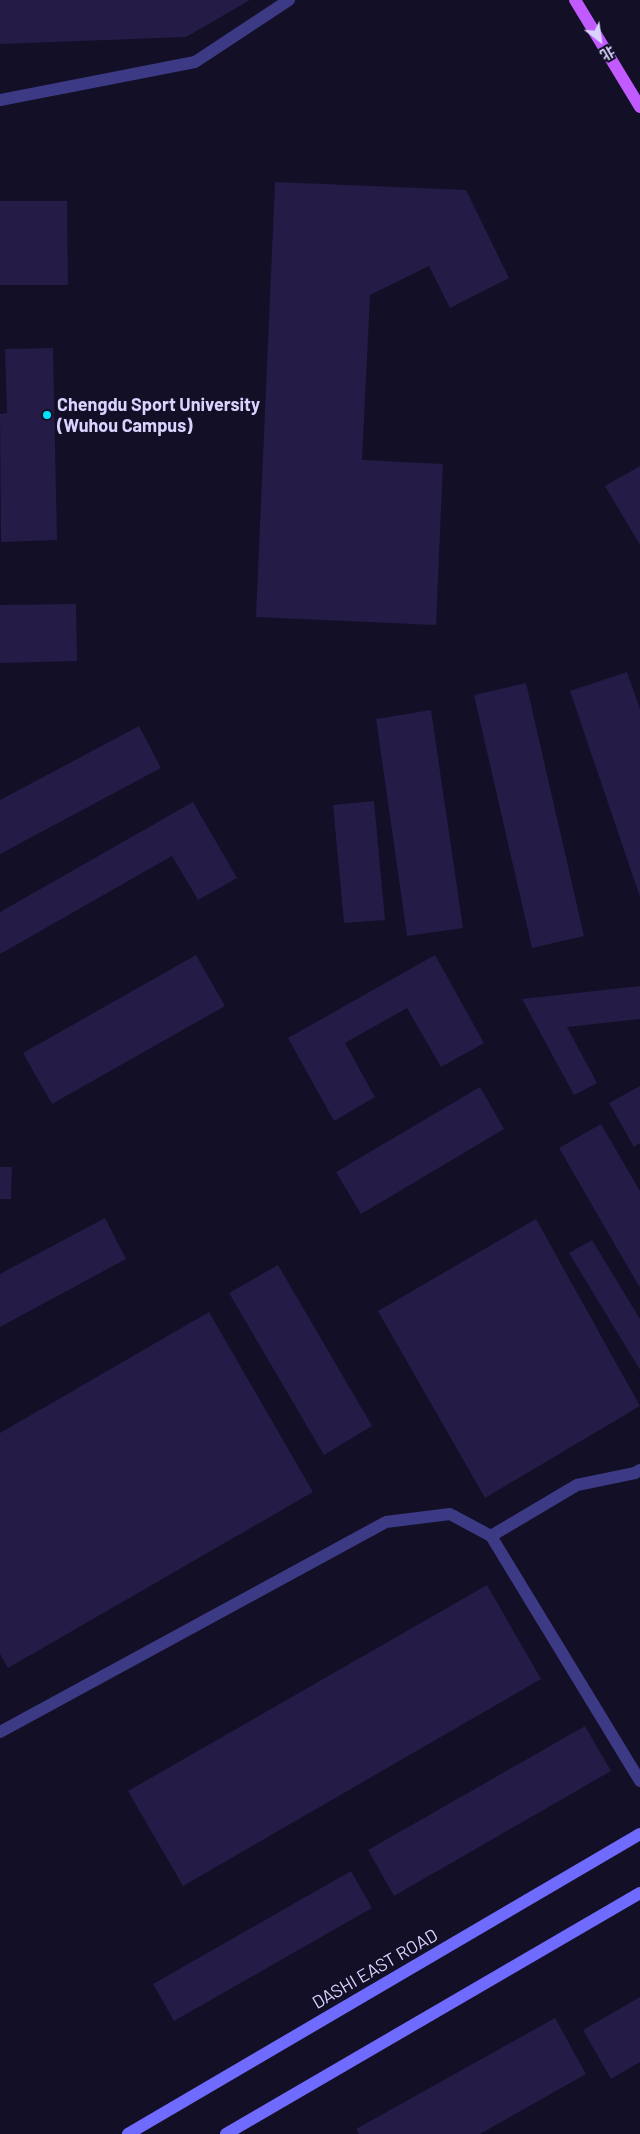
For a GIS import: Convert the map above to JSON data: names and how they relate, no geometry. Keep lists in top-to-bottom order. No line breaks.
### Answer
{"streets":{"main road":["DASHI EAST ROAD"]},"places":["Chengdu Sport University (Wuhou Campus)"],"north":"bottom right"}
